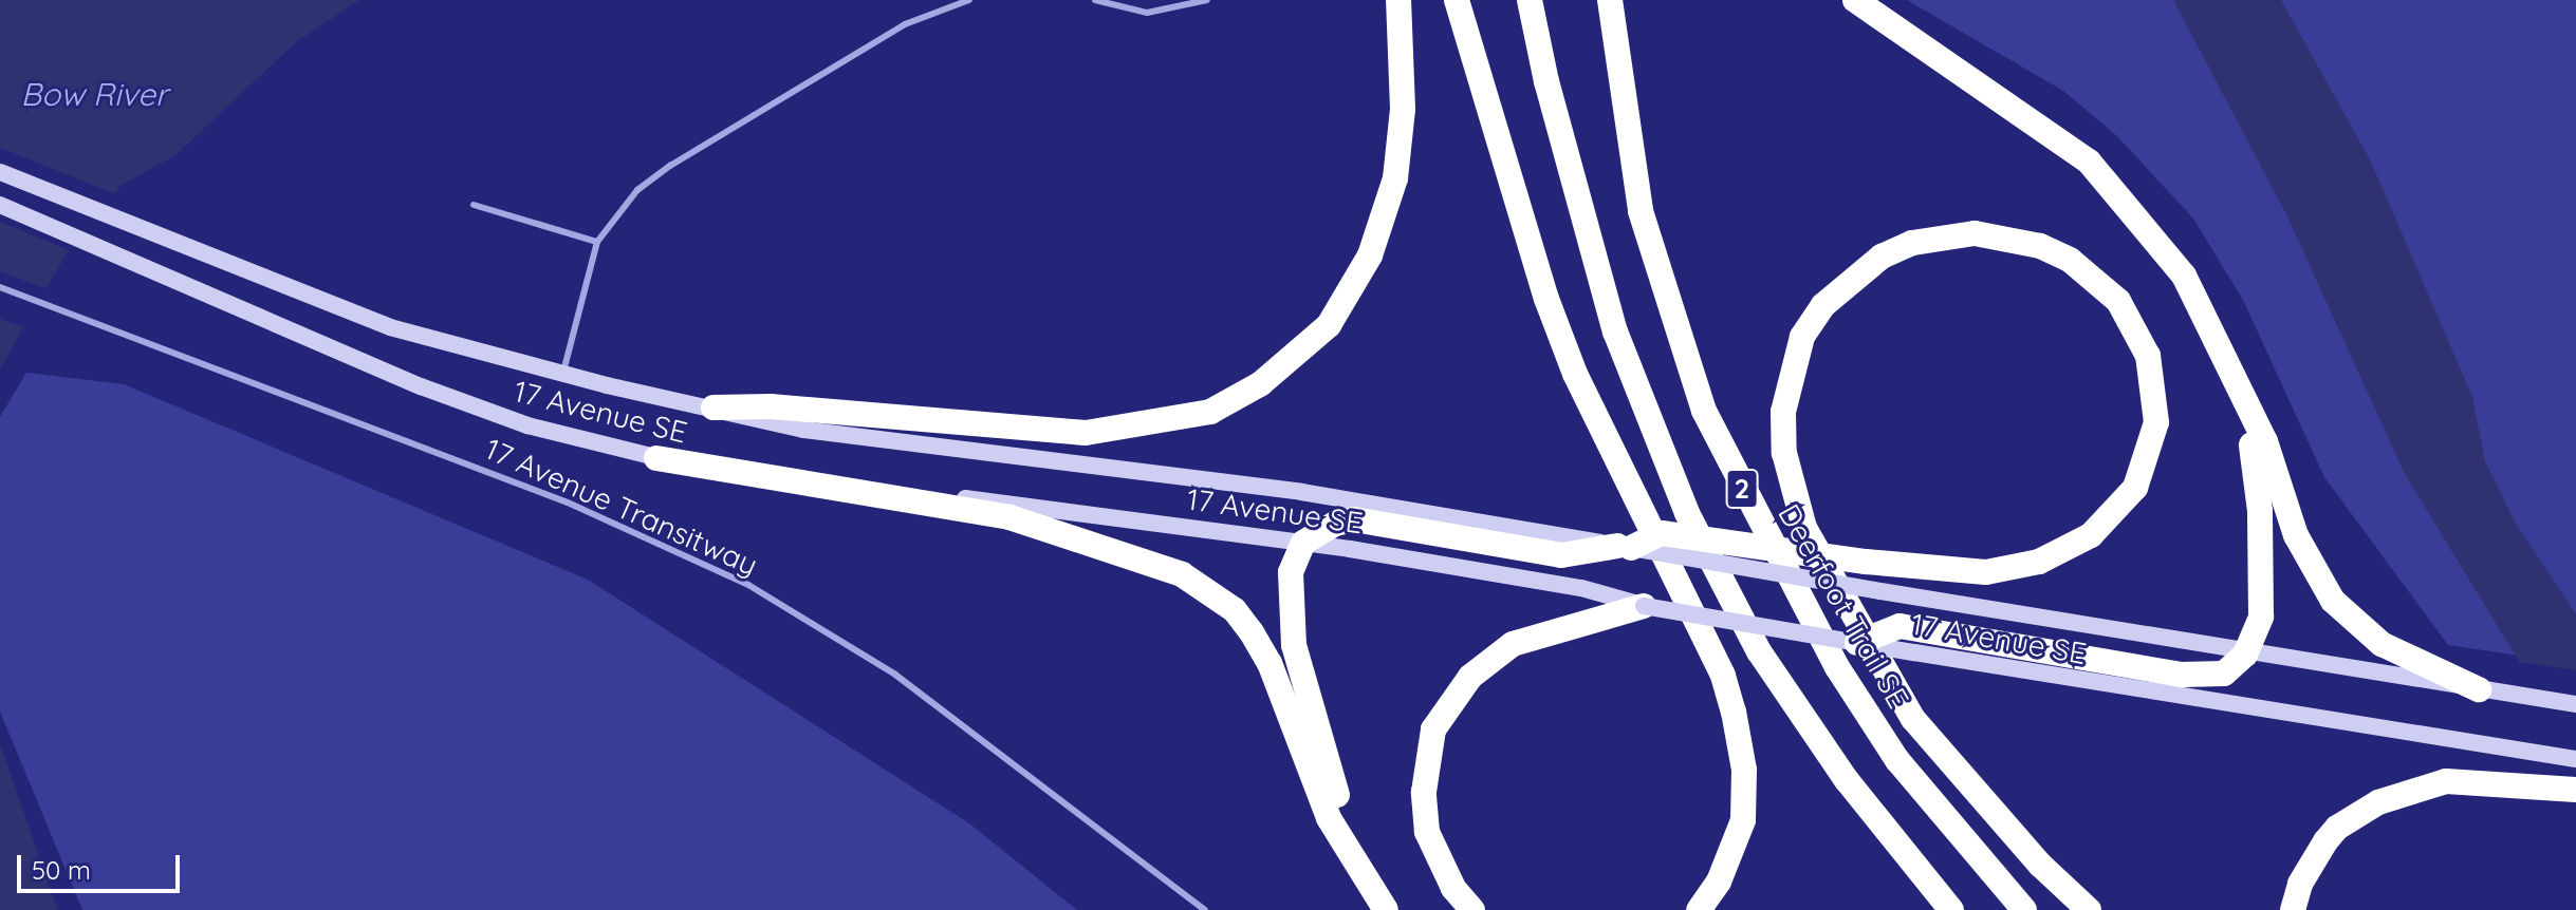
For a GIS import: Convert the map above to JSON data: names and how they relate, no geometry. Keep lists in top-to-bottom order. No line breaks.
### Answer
{"streets":{"highway":["2","Deerfoot Trail SE"],"main road":["17 Avenue SE"],"lane":["17 Avenue Transitway"]},"water":["Bow River"],"scale_bar":"50 m"}
